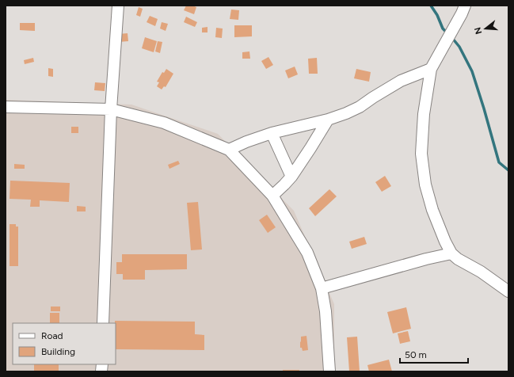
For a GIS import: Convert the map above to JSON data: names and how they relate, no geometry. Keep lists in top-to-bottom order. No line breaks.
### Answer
{"legend":["Road","Building"],"scale_bar":"50 m","north":"left"}
